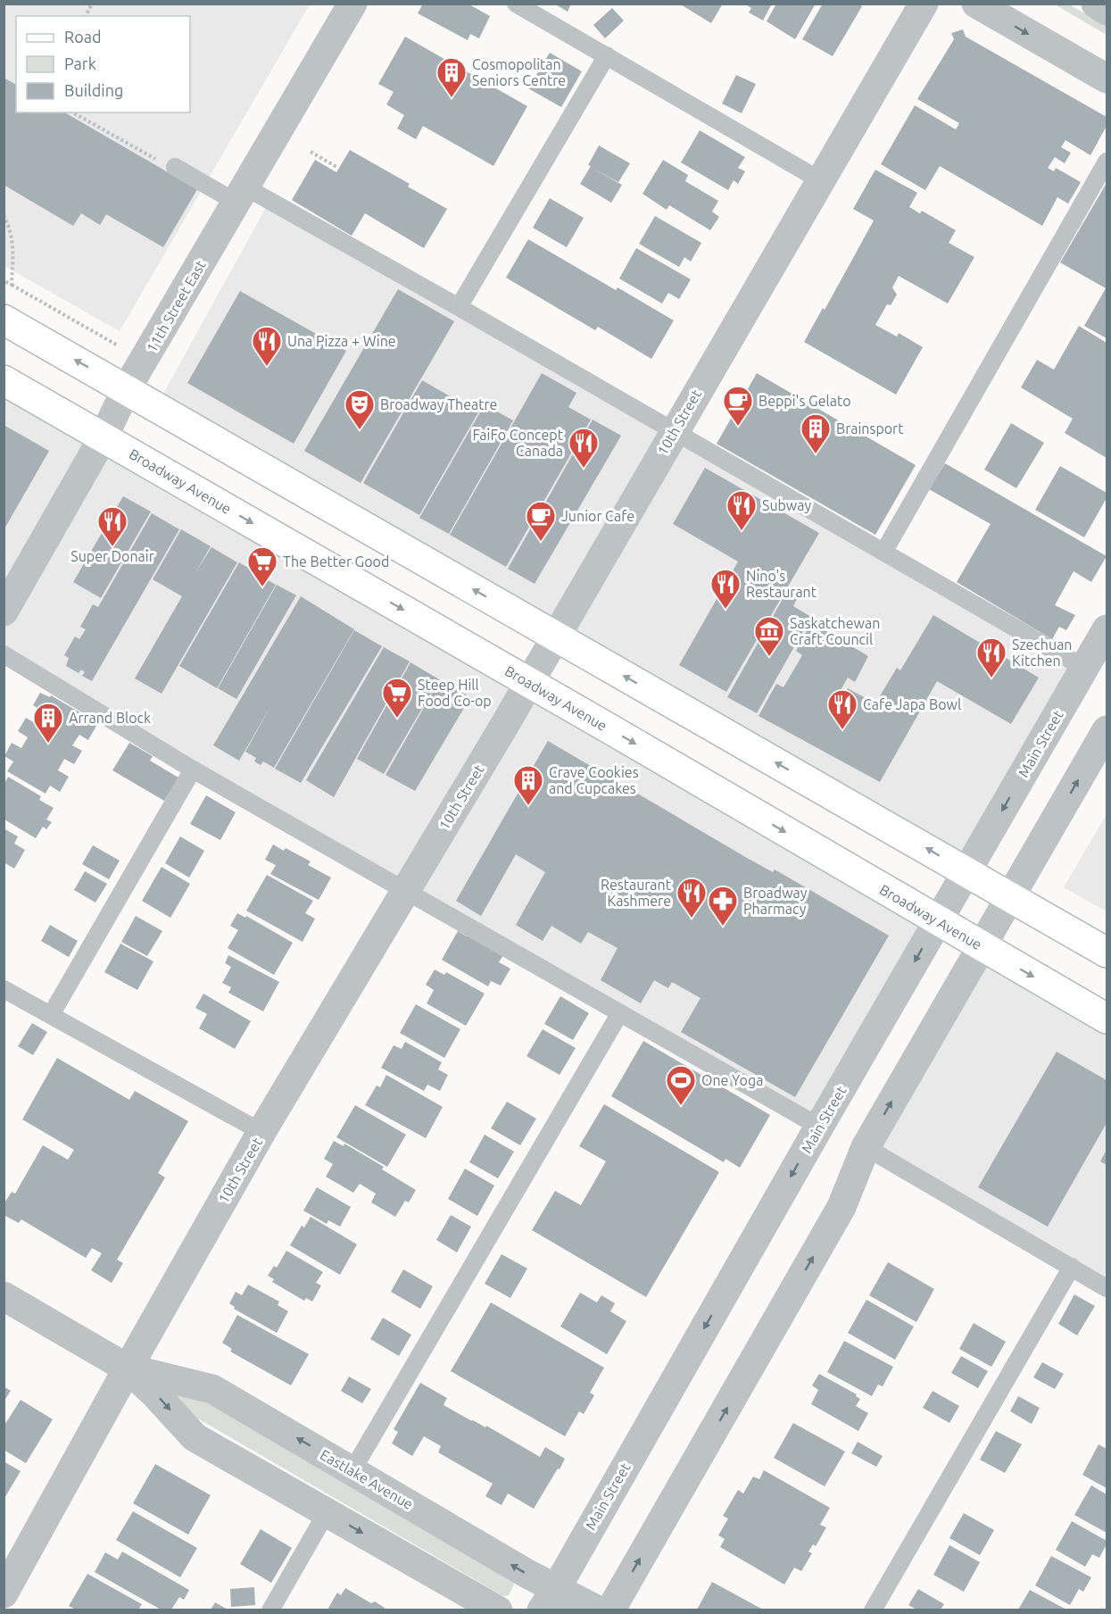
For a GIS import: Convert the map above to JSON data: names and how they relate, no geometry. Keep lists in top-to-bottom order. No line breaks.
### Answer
{"streets":{"main road":["Broadway Avenue"],"street":["11th Street East","10th Street","Main Street","Eastlake Avenue"]},"crossings":[["11th Street East","Broadway Avenue"],["10th Street","Broadway Avenue"],["10th Street","Eastlake Avenue"],["Broadway Avenue","Main Street"],["Main Street","Eastlake Avenue"]],"places":{"building":["Cosmopolitan Seniors Centre","Brainsport","Arrand Block","Crave Cookies and Cupcakes"],"restaurant":["Una Pizza + Wine","FaiFo Concept Canada","Subway","Super Donair","Nino's Restaurant","Szechuan Kitchen","Cafe Japa Bowl","Restaurant Kashmere"],"cafe":["Beppi's Gelato","Junior Cafe"],"theatre":["Broadway Theatre"],"supermarket":["The Better Good","Steep Hill Food Co-op"],"museum":["Saskatchewan Craft Council"],"pharmacy":["Broadway Pharmacy"],"sports":["One Yoga"]},"legend":["Road","Park","Building"]}
